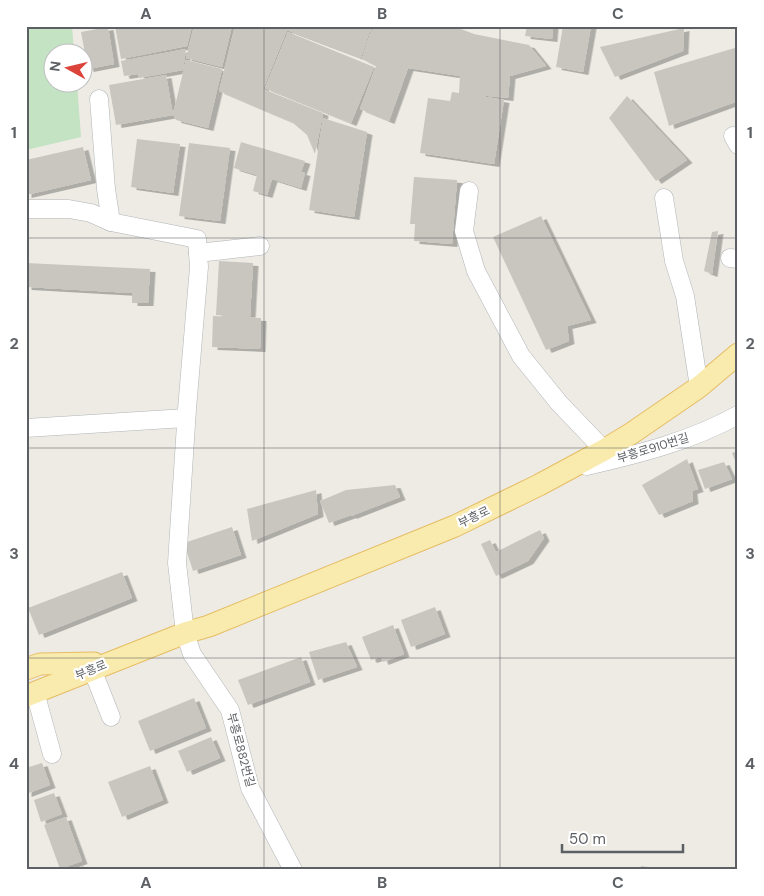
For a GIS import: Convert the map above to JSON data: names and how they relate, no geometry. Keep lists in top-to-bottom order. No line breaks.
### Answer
{"streets":{"main road":["부흥로"],"street":["부흥로910번길","부흥로882번길"]},"crossings":[["부흥로910번길","부흥로"],["부흥로","부흥로882번길"]],"scale_bar":"50 m","north":"left","grid":{"columns":["A","B","C"],"rows":["1","2","3","4"]}}
